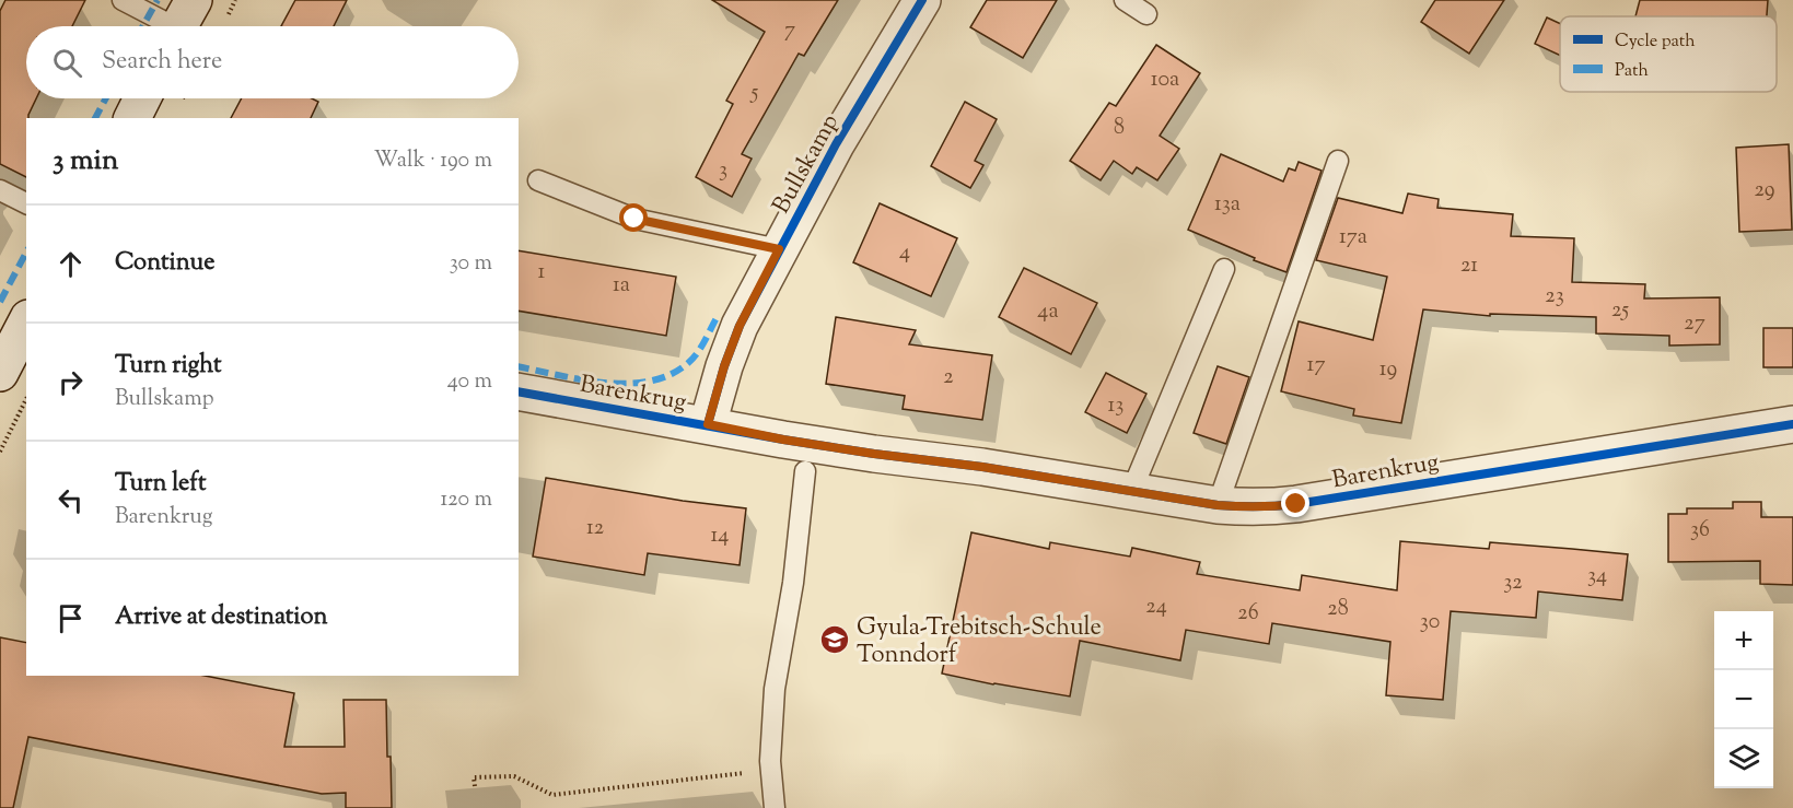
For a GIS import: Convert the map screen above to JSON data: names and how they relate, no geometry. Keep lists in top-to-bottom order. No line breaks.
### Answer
{"streets":{"street":["Bullskamp","Barenkrug"]},"crossings":[["Bullskamp","Barenkrug"]],"places":{"school or university":["Gyula-Trebitsch-Schule Tonndorf"]},"house_numbers":["7","10a","5","8","3","29","13a","17a","4","21","1","1a","23","25","4a","27","17","19","2","13","12","36","14","34","32","24","28","26","30"],"legend":["Cycle path","Path"],"page":{"search":"Search here","heading":["3 min","Walk · 190 m"],"list":[["Continue","30 m"],["Turn right","Bullskamp","40 m"],["Turn left","Barenkrug","120 m"],"Arrive at destination"],"map_buttons":["+","−"]}}
